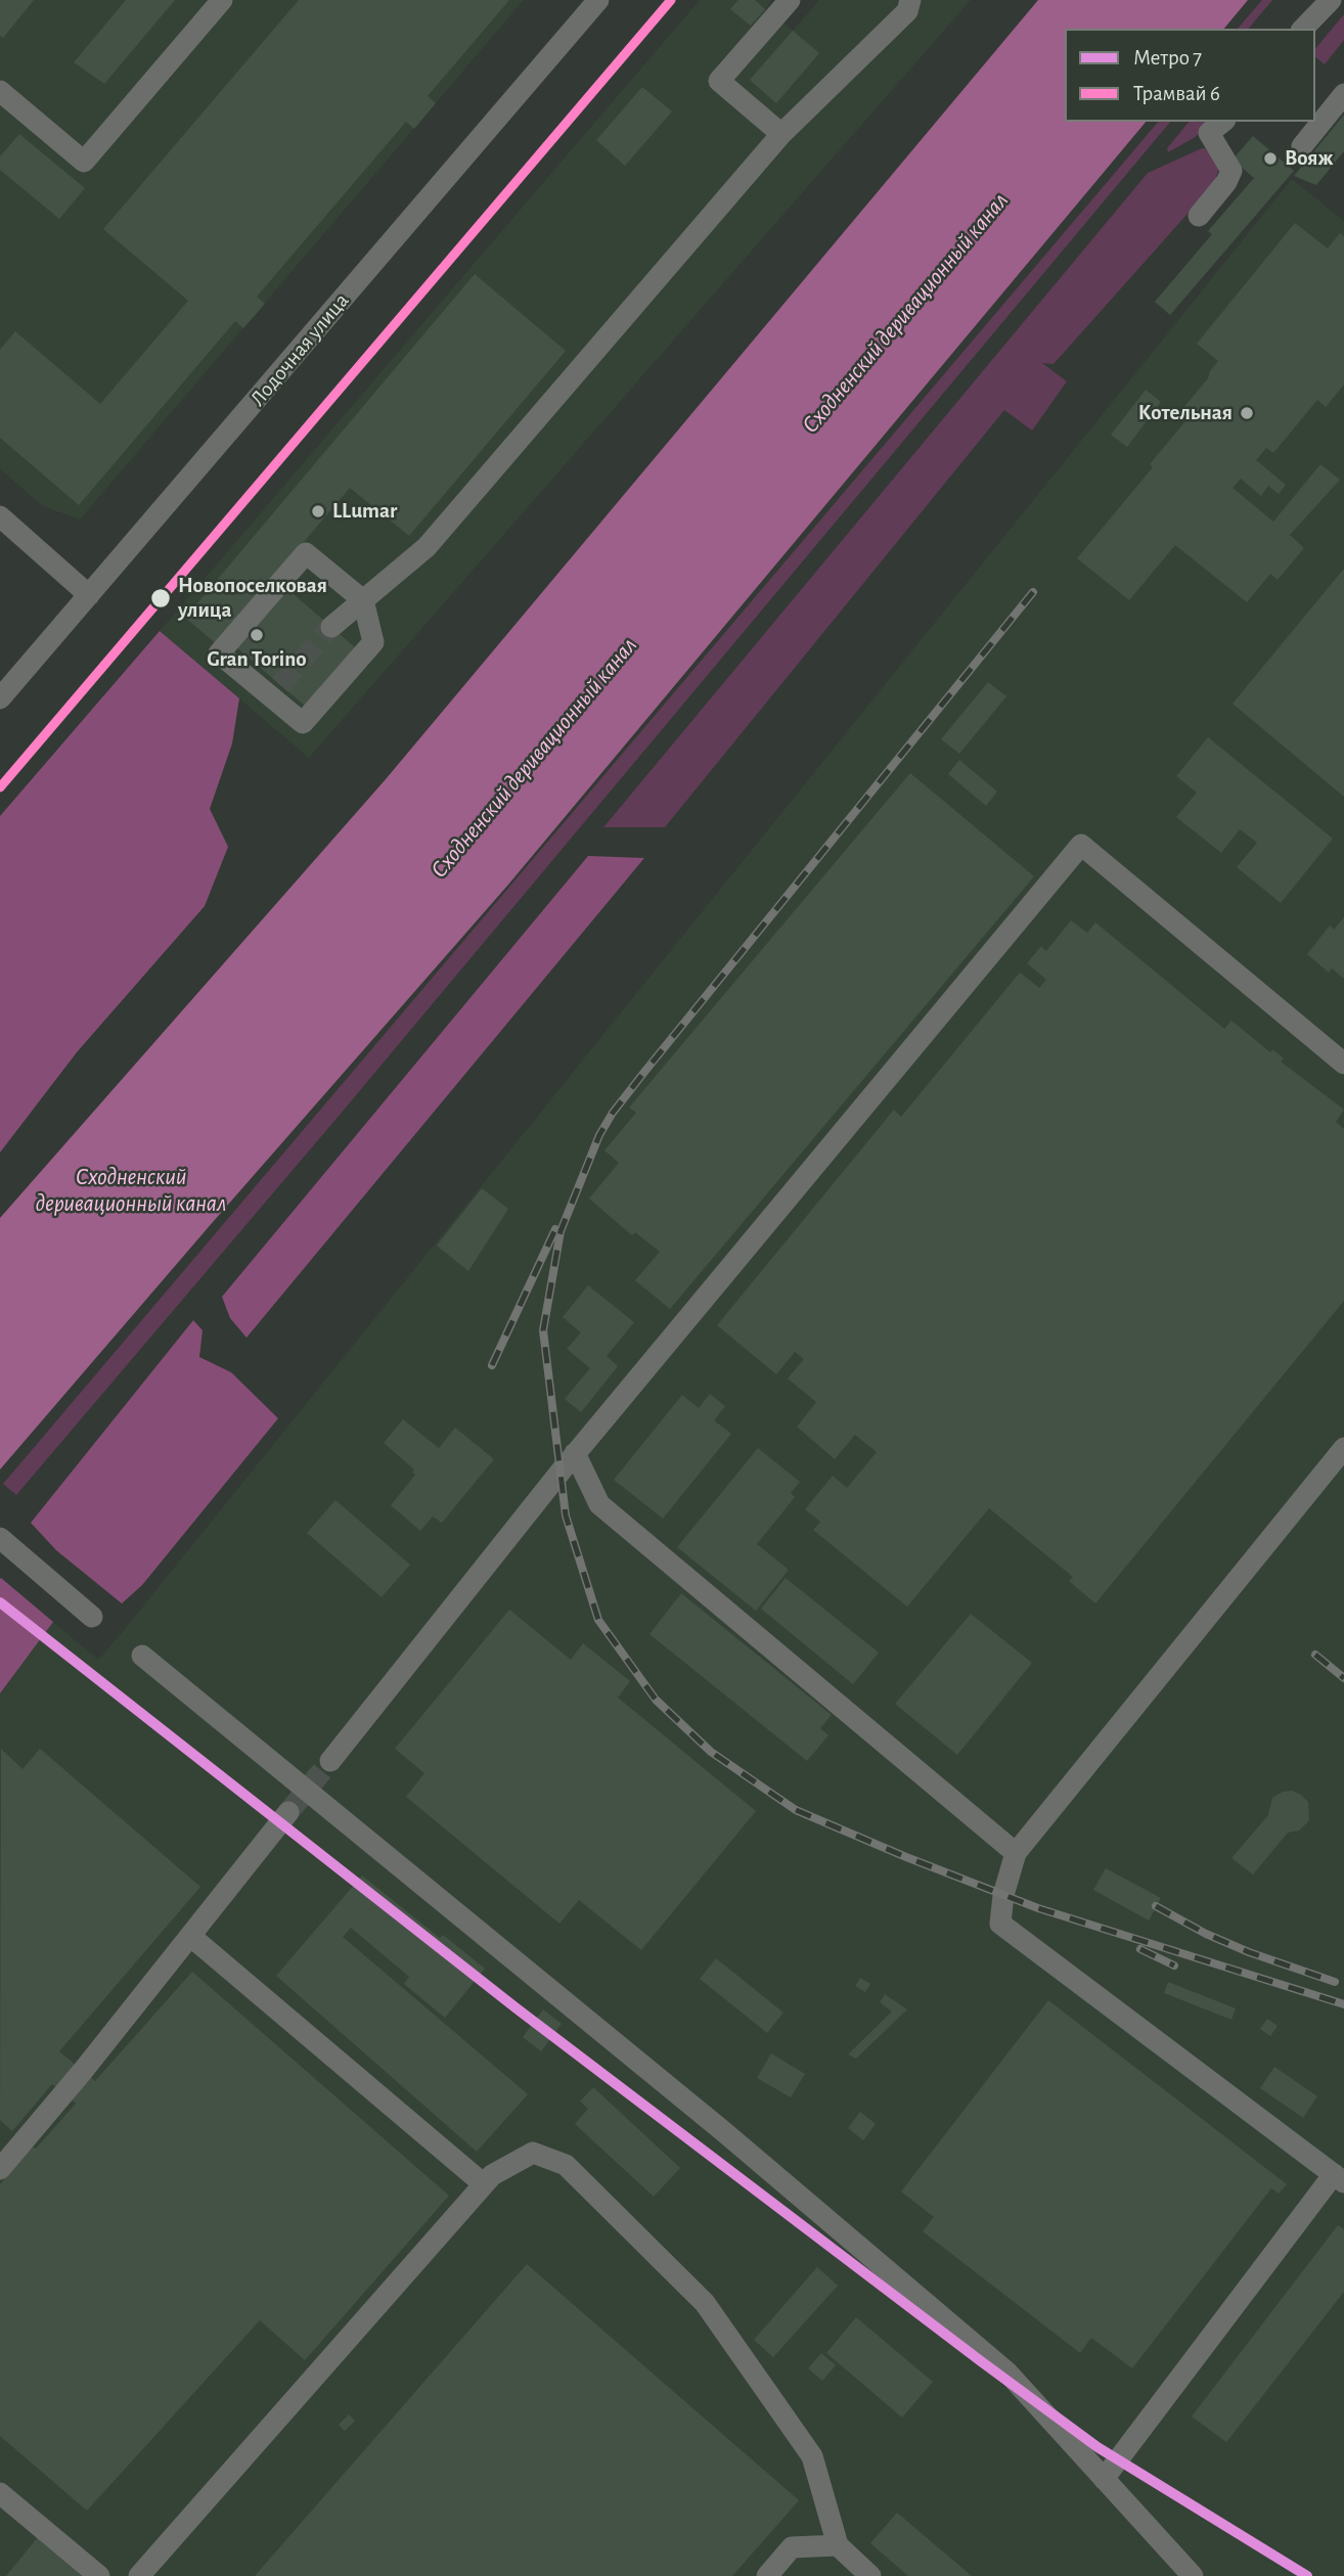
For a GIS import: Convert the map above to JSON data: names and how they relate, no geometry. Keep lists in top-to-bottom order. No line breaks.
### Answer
{"streets":{"street":["Лодочная улица"]},"water":["Сходненский деривационный канал"],"places":["Вояж","Котельная","LLumar","Новопоселковая улица","Gran Torino"],"lines":["tram line 6","metro line 7"],"legend":["Метро 7","Трамвай 6"]}
